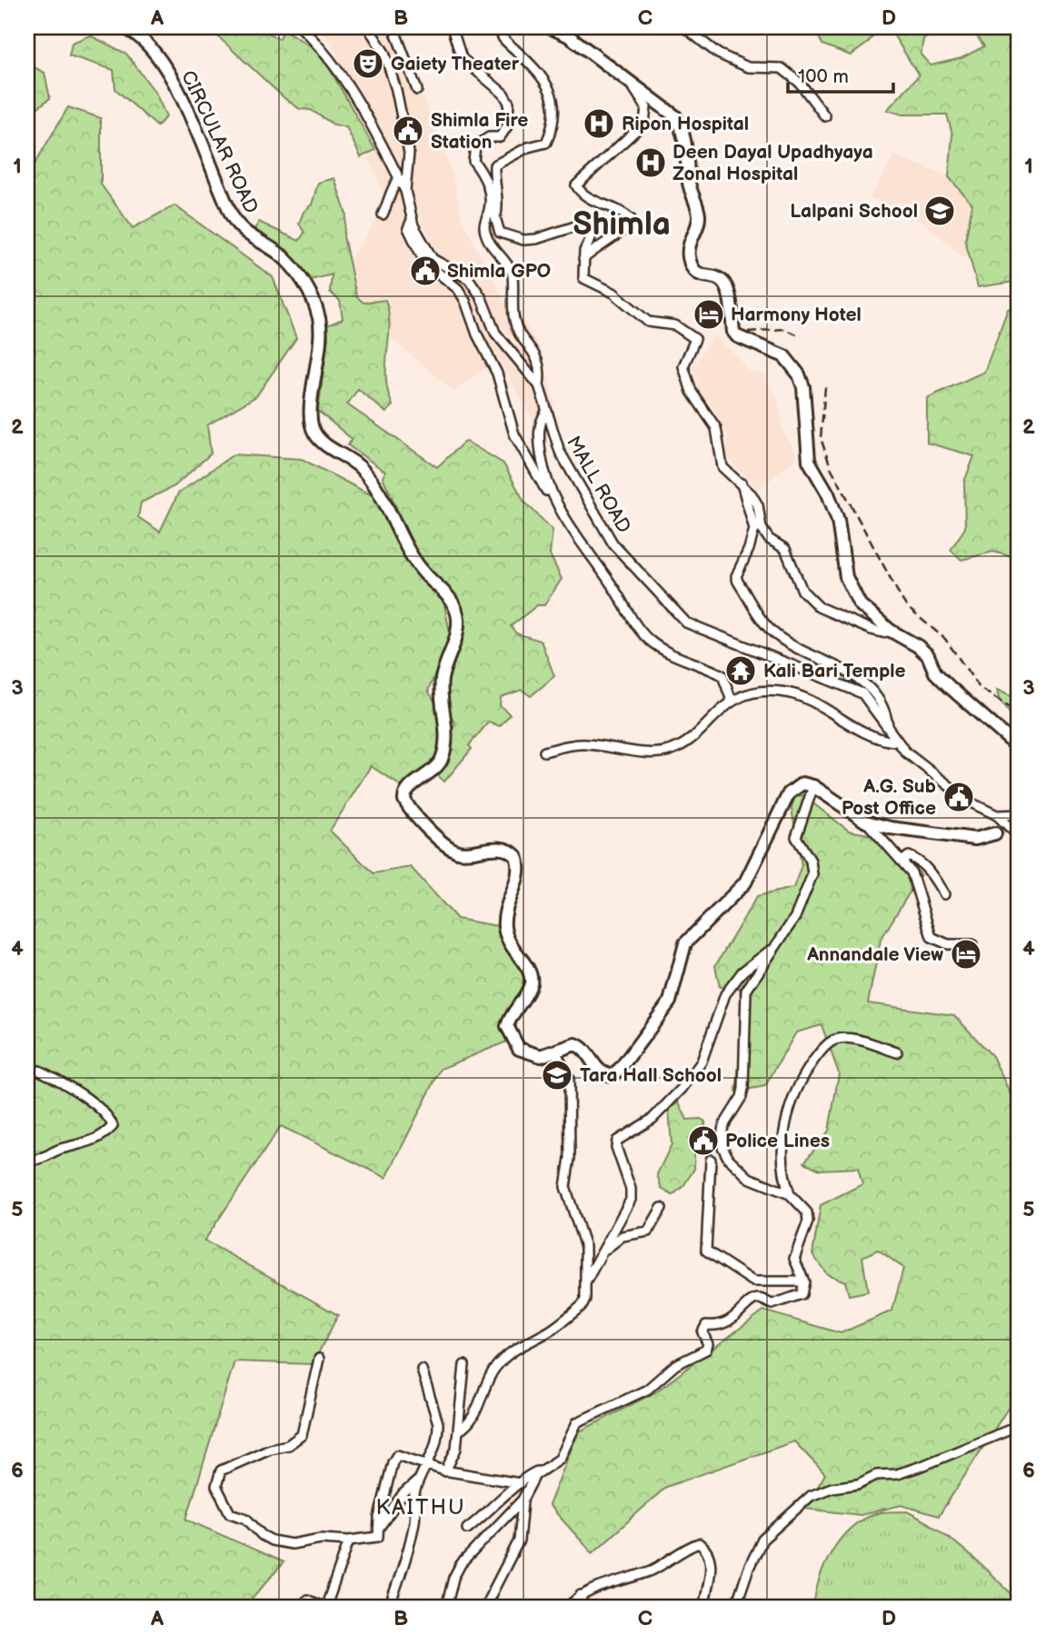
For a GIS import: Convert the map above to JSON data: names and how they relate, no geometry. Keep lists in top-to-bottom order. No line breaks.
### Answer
{"streets":{"main road":["CIRCULAR ROAD"],"street":["MALL ROAD"]},"districts":["Shimla","KAITHU"],"places":{"theatre":["Gaiety Theater"],"hospital":["Ripon Hospital","Deen Dayal Upadhyaya Zonal Hospital"],"public building":["Shimla Fire Station","Shimla GPO","A.G. Sub Post Office","Police Lines"],"school or university":["Lalpani School","Tara Hall School"],"hotel":["Harmony Hotel","Annandale View"],"temple":["Kali Bari Temple"]},"scale_bar":"100 m","grid":{"columns":["A","B","C","D"],"rows":["1","2","3","4","5","6"]}}
